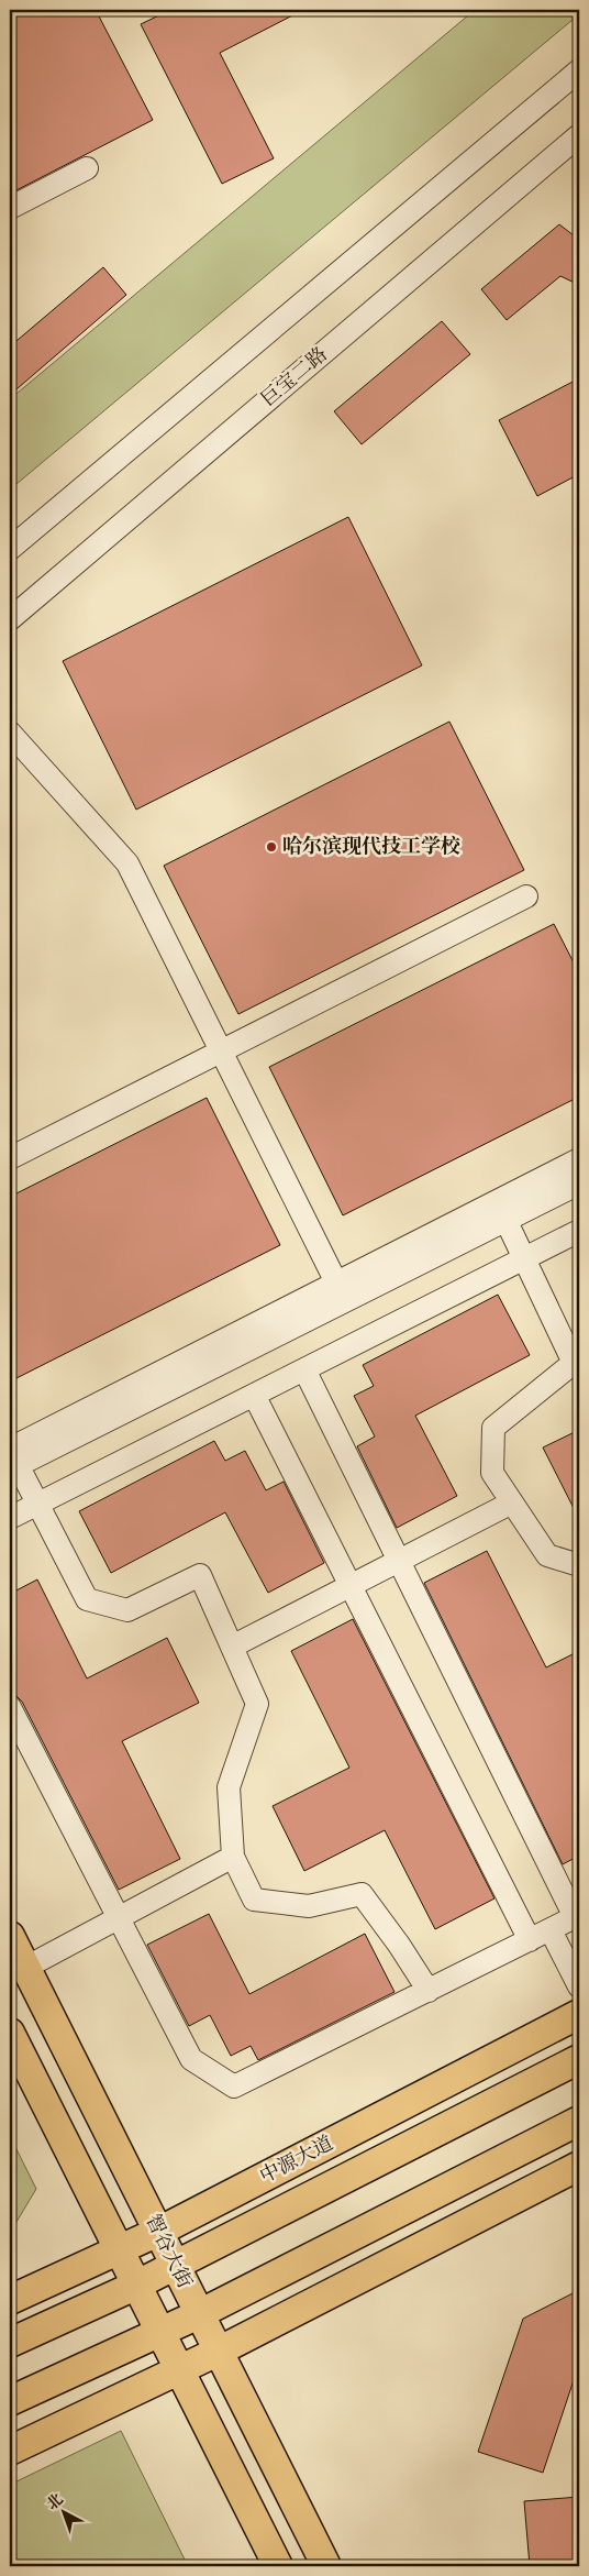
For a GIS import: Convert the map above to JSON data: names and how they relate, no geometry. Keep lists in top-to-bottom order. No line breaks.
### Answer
{"streets":{"main road":["中源大道","智谷大街"],"street":["巨宝二路"]},"crossings":[["中源大道","智谷大街"]],"places":["哈尔滨现代技工学校"],"north":"top left"}
